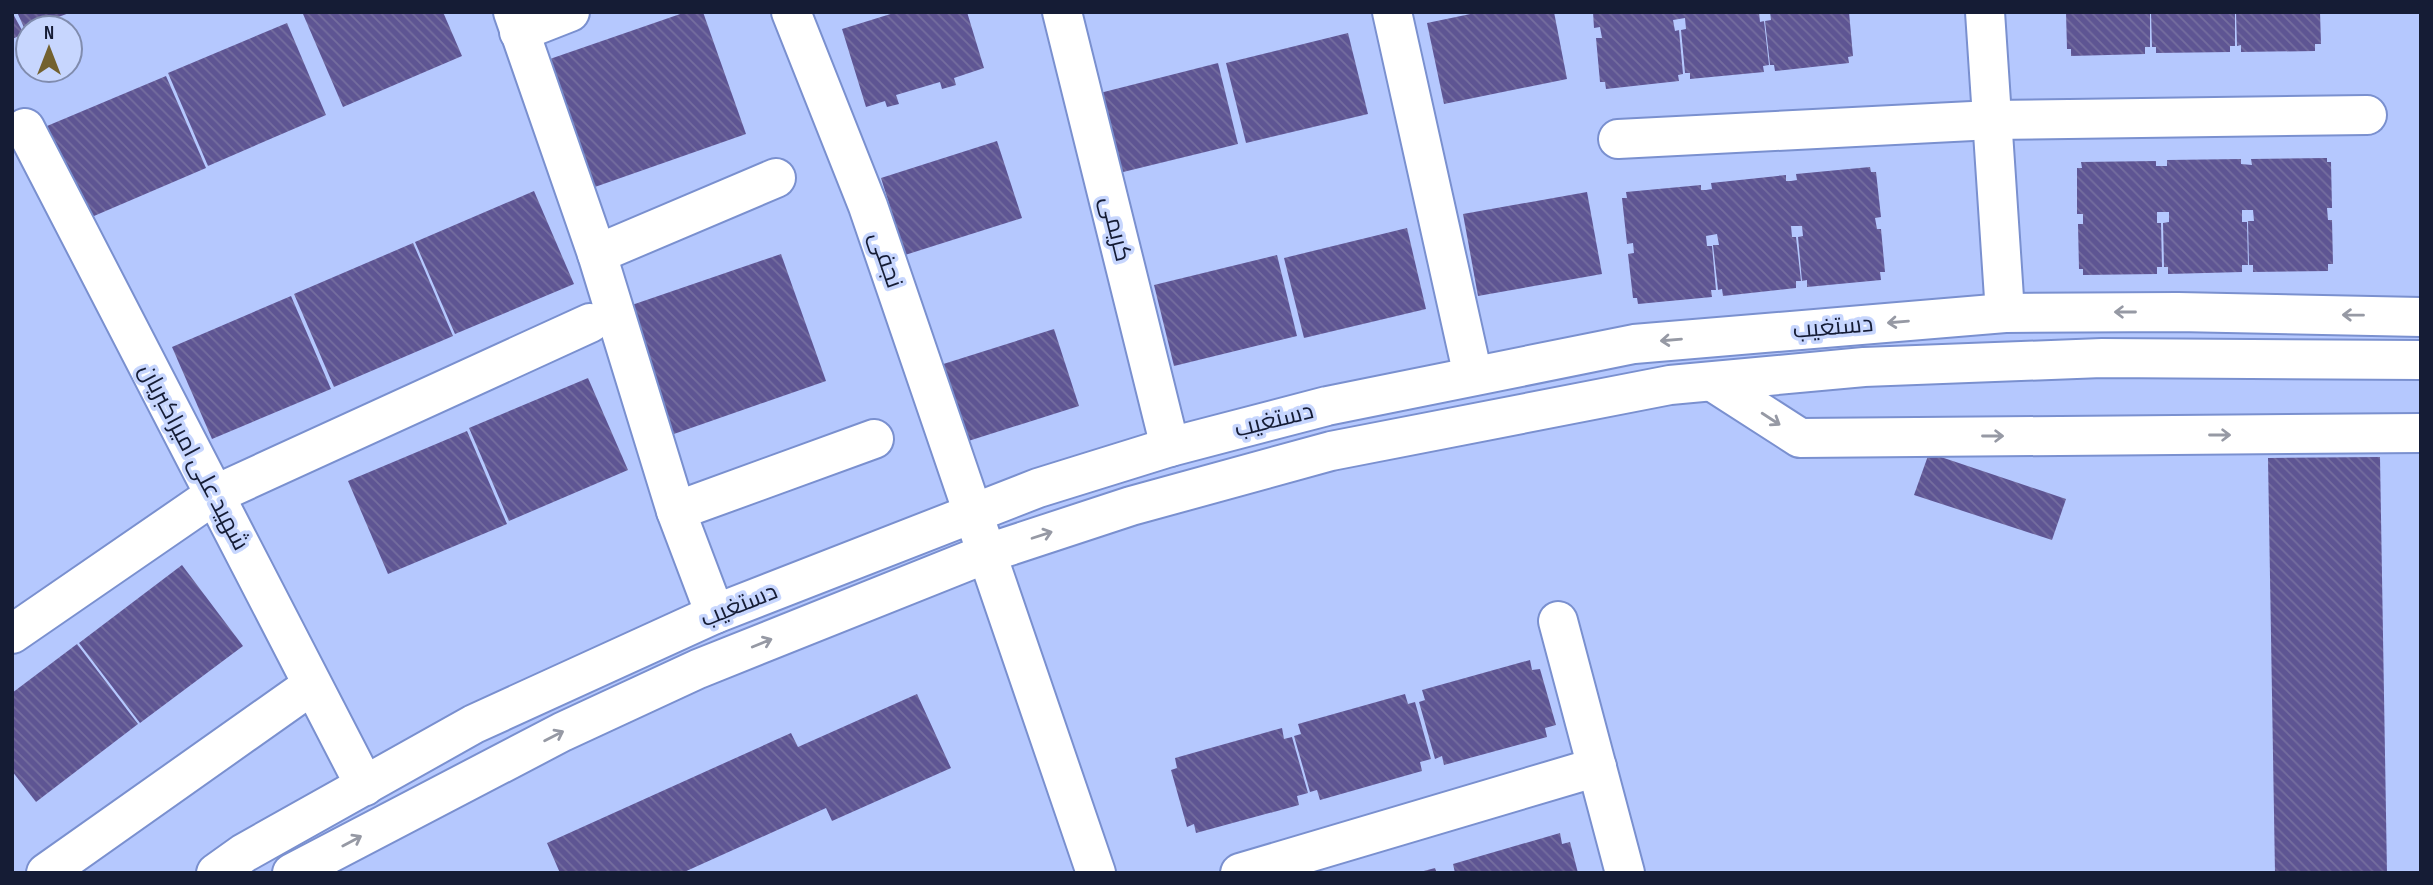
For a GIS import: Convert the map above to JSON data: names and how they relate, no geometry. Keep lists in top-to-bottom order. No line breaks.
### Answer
{"streets":{"street":["کریمی","نجفی","دستغیب","شهید علی امیراکبریان"]},"crossings":[["کریمی","دستغیب"],["نجفی","دستغیب"],["دستغیب","شهید علی امیراکبریان"]],"north":"top"}
